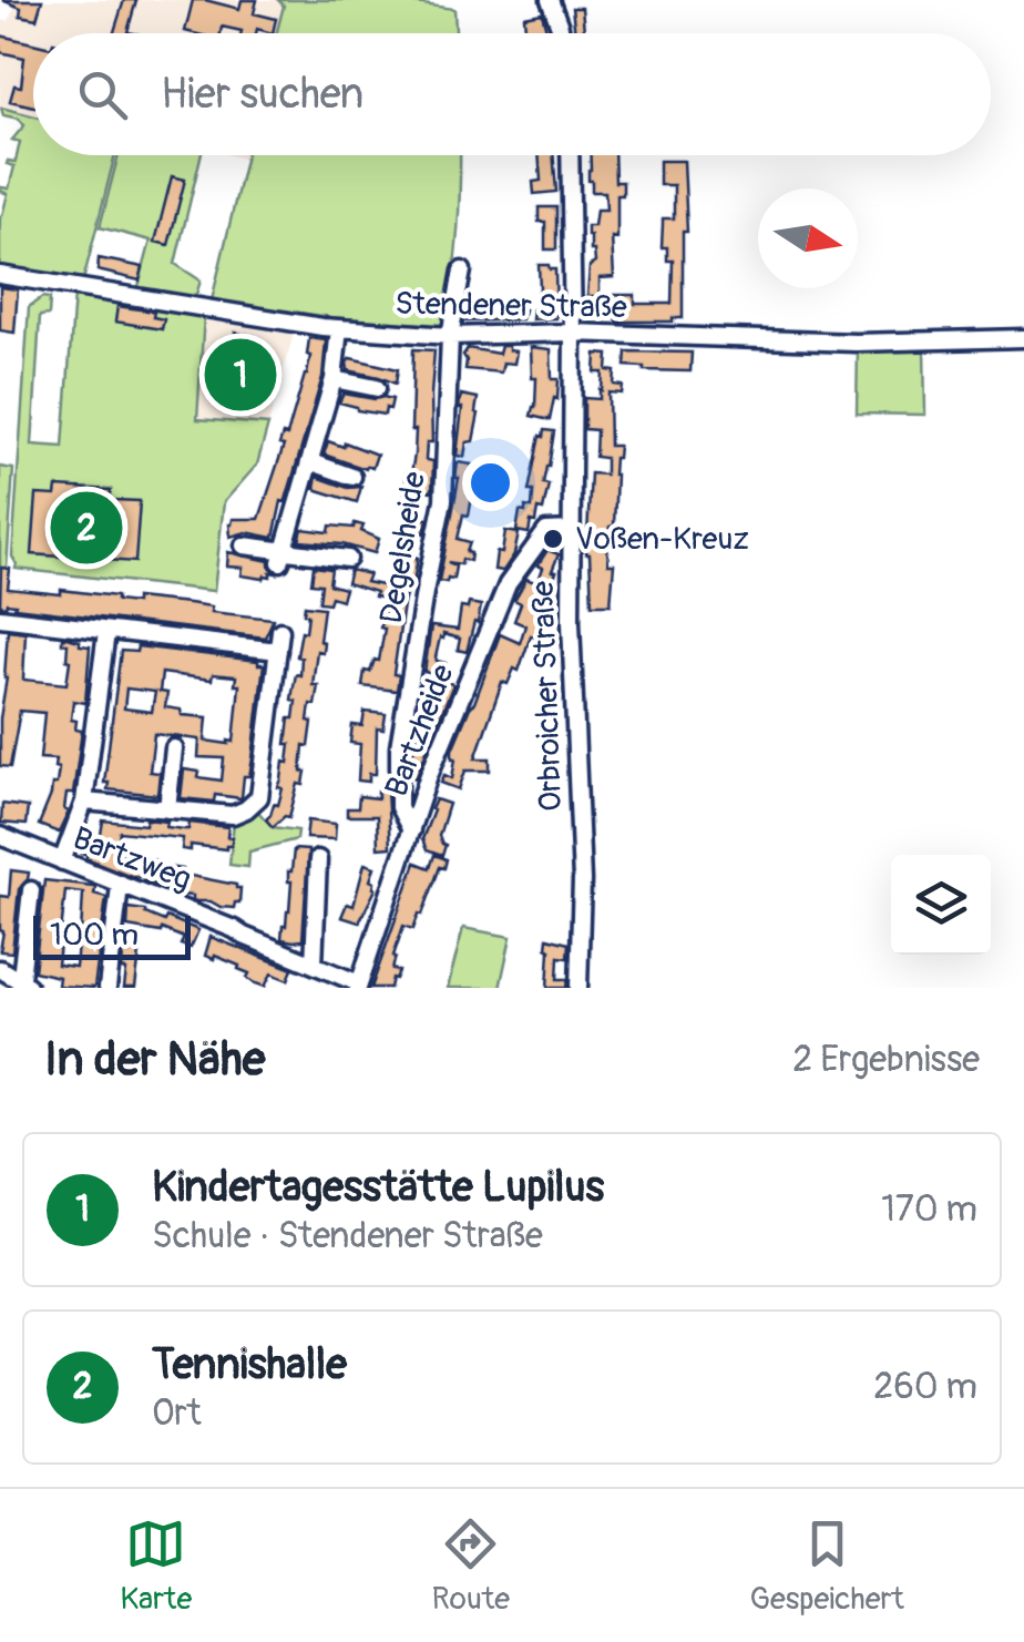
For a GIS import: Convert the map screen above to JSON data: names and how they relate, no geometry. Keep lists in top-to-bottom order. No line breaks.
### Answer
{"streets":{"street":["Stendener Straße","Degelsheide","Orbroicher Straße","Bartzheide","Bartzweg"]},"crossings":[["Stendener Straße","Degelsheide"],["Stendener Straße","Orbroicher Straße"],["Degelsheide","Bartzheide"],["Orbroicher Straße","Bartzheide"],["Bartzheide","Bartzweg"]],"places":["Voßen-Kreuz"],"scale_bar":"100 m","north":"right","page":{"search":"Hier suchen","pins":["1","2"],"scale":"100 m","heading":["In der Nähe","2 Ergebnisse"],"list":[{"mark":"1","name":"Kindertagesstätte Lupilus","note":"Schule · Stendener Straße","value":"170 m"},{"mark":"2","name":"Tennishalle","note":"Ort","value":"260 m"}],"nav":["Karte","Route","Gespeichert"]}}
